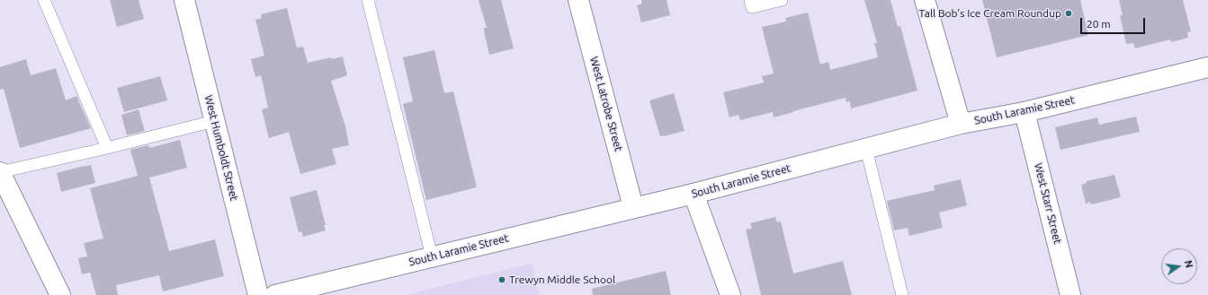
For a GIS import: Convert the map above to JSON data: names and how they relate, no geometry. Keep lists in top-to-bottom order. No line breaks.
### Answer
{"streets":{"street":["West Latrobe Street","South Laramie Street","West Humboldt Street","West Starr Street"]},"crossings":[["West Latrobe Street","South Laramie Street"],["South Laramie Street","West Starr Street"]],"places":["Tall Bob's Ice Cream Roundup","Trewyn Middle School"],"scale_bar":"20 m","north":"right"}
